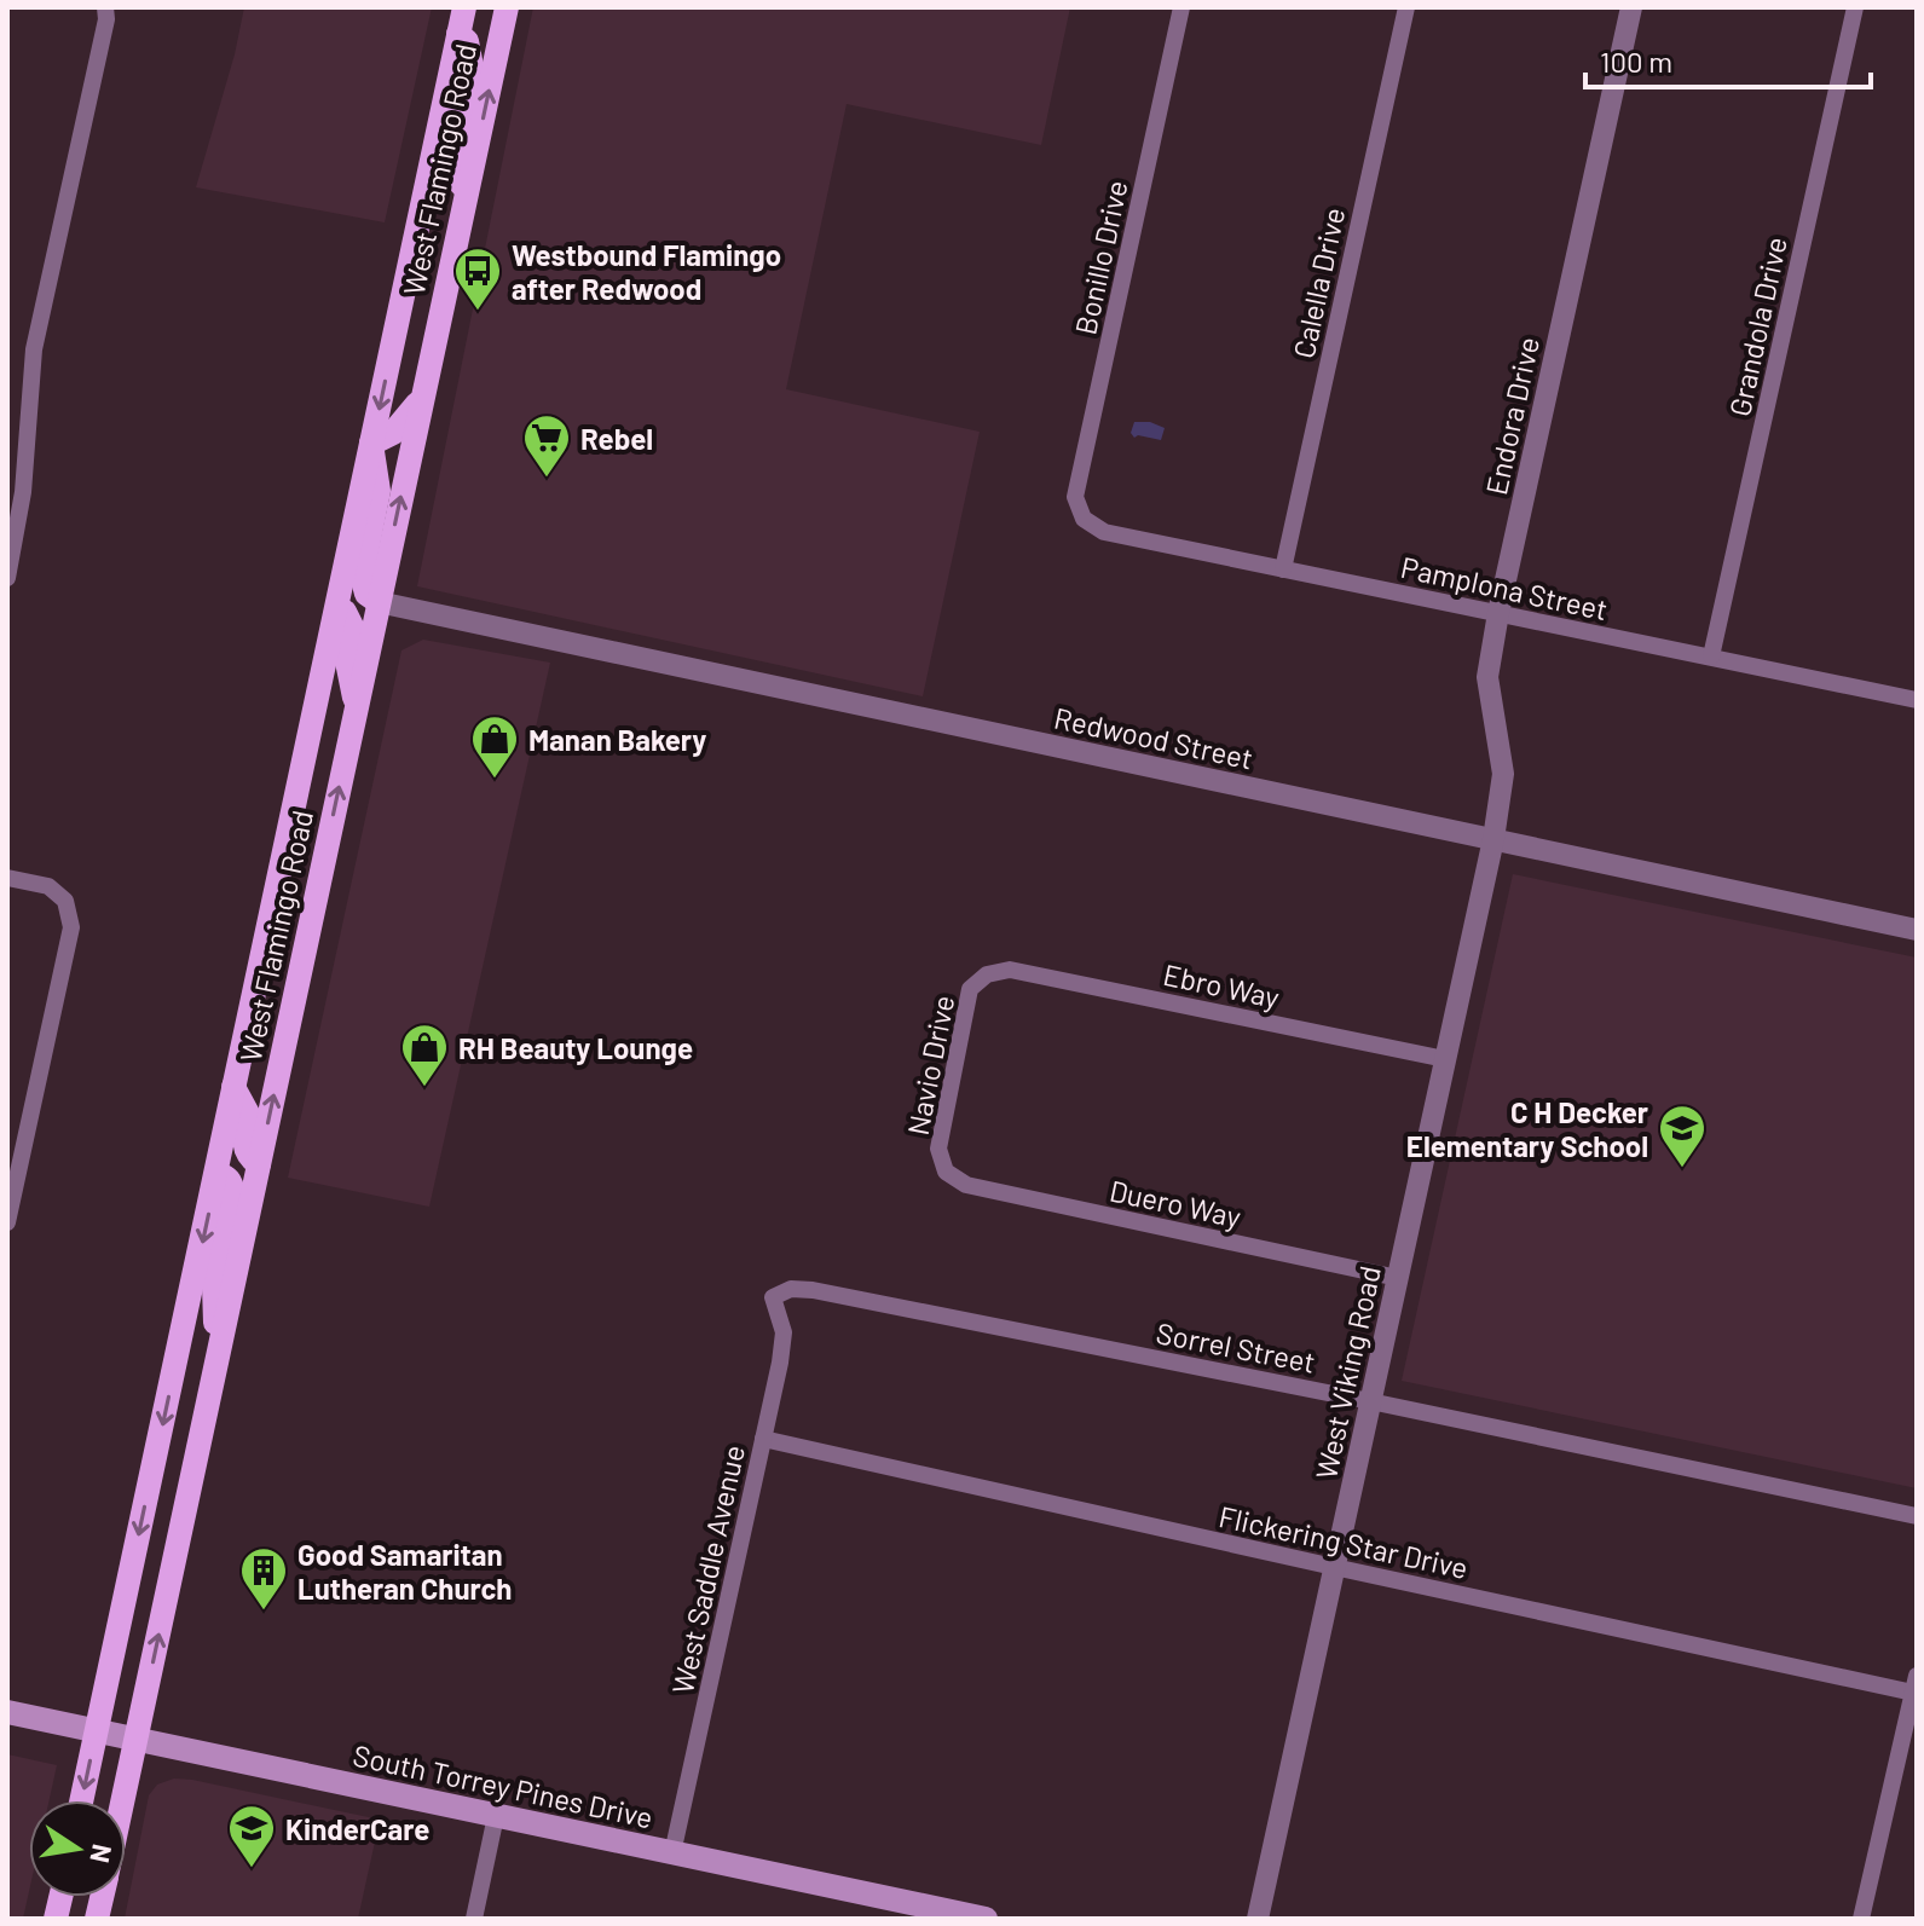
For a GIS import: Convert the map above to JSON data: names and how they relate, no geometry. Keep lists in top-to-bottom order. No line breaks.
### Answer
{"streets":{"main road":["West Flamingo Road","South Torrey Pines Drive"],"street":["Bonillo Drive","Calella Drive","Grandola Drive","Endora Drive","Pamplona Street","Redwood Street","Ebro Way","Navio Drive","Duero Way","Sorrel Street","West Viking Road","Flickering Star Drive","West Saddle Avenue"]},"crossings":[["West Flamingo Road","Redwood Street"],["West Flamingo Road","South Torrey Pines Drive"],["Bonillo Drive","Pamplona Street"],["Calella Drive","Pamplona Street"],["Grandola Drive","Pamplona Street"],["Endora Drive","Pamplona Street"],["Endora Drive","Redwood Street"],["Endora Drive","West Viking Road"],["Redwood Street","West Viking Road"],["Ebro Way","Navio Drive"],["Ebro Way","West Viking Road"],["Navio Drive","Duero Way"],["Duero Way","West Viking Road"],["Sorrel Street","West Viking Road"],["Sorrel Street","West Saddle Avenue"],["West Viking Road","Flickering Star Drive"],["Flickering Star Drive","West Saddle Avenue"],["West Saddle Avenue","South Torrey Pines Drive"]],"places":{"bus stop":["Westbound Flamingo after Redwood"],"supermarket":["Rebel"],"shop":["Manan Bakery","RH Beauty Lounge"],"school or university":["C H Decker Elementary School","KinderCare"],"building":["Good Samaritan Lutheran Church"]},"scale_bar":"100 m","north":"right"}
